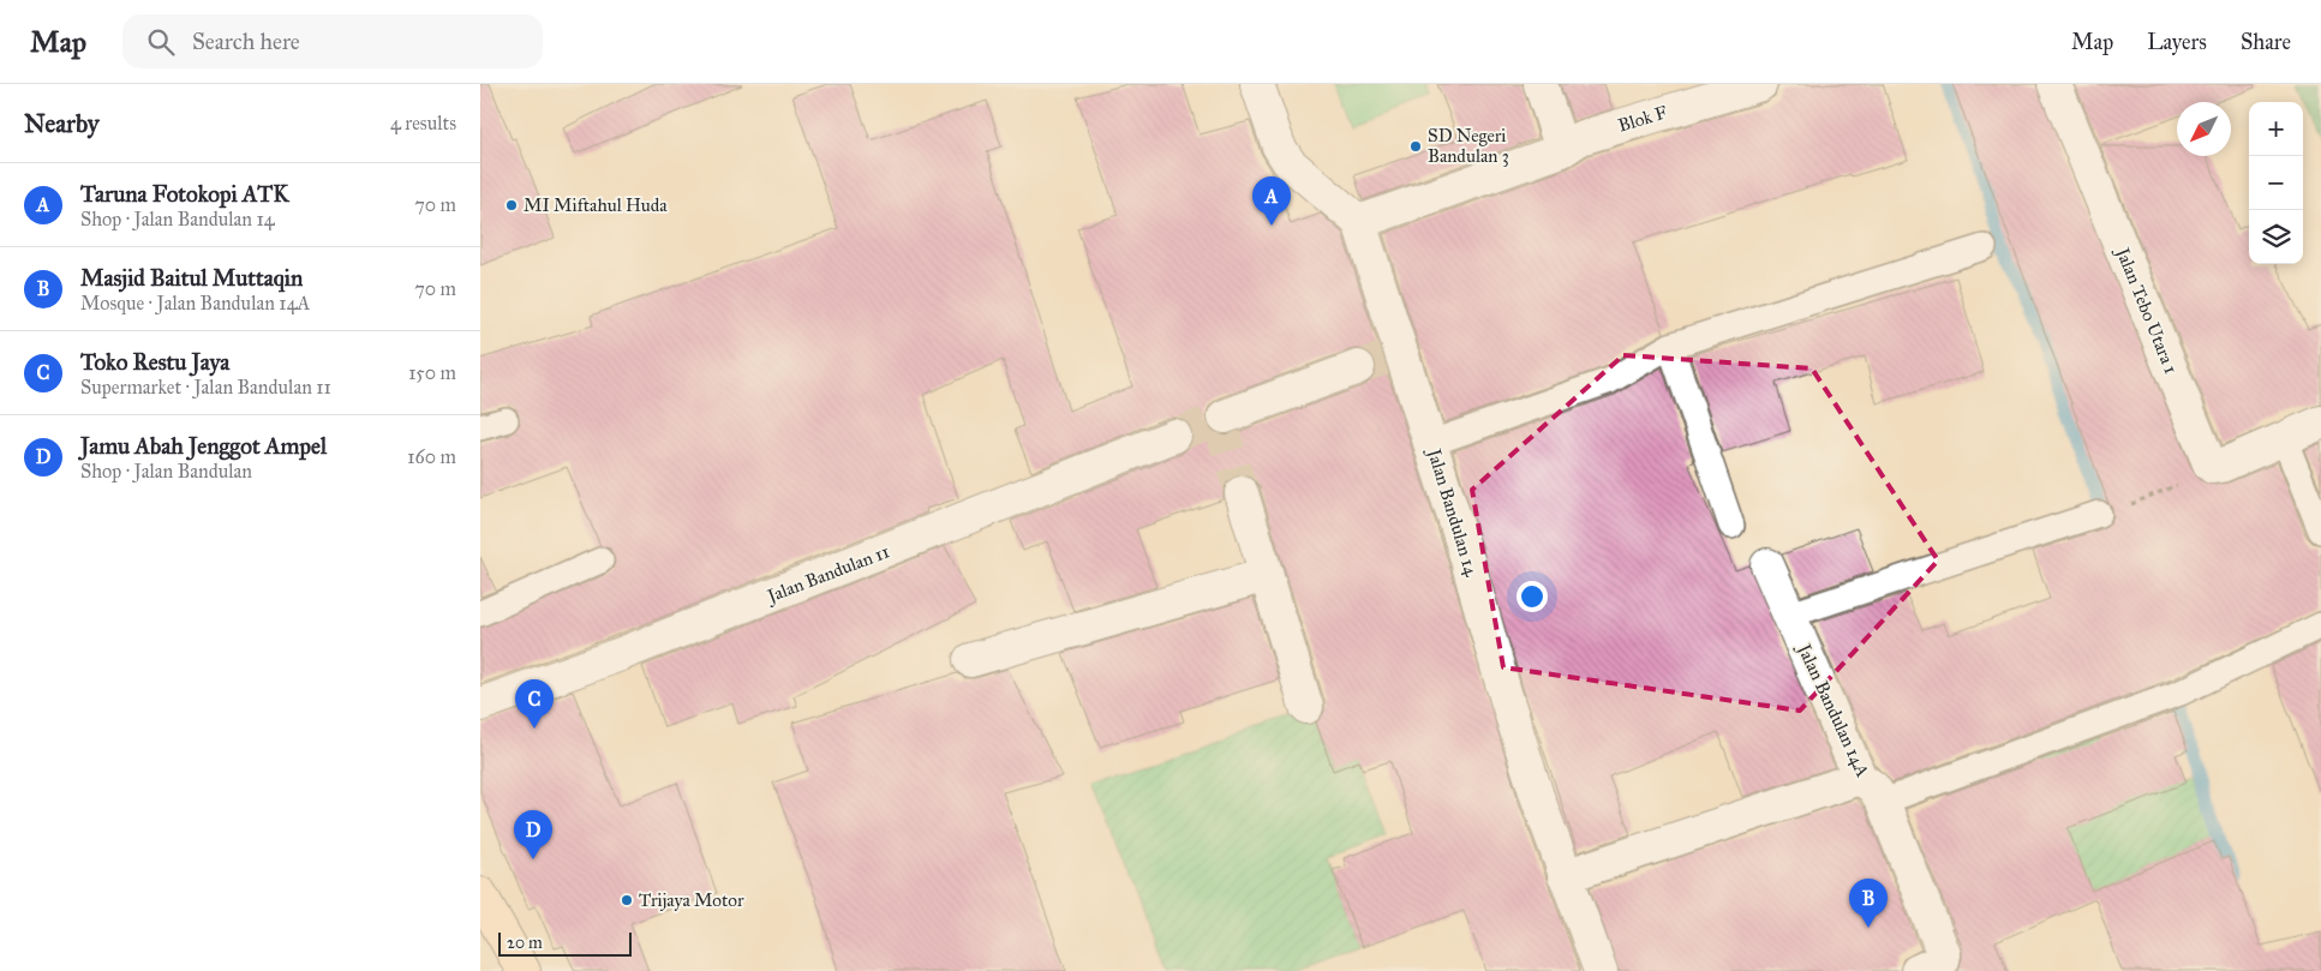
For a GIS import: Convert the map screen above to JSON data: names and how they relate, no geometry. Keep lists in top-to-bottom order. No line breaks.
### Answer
{"streets":{"street":["Blok F","Jalan Tebo Utara 1","Jalan Bandulan 14","Jalan Bandulan 11","Jalan Bandulan 14A"]},"crossings":[["Blok F","Jalan Bandulan 14"]],"places":["SD Negeri Bandulan 3","MI Miftahul Huda","Trijaya Motor"],"scale_bar":"20 m","north":"bottom left","page":{"header":"Map","search":"Search here","nav":["Map","Layers","Share"],"heading":["Nearby","4 results"],"map_buttons":["+","−"],"list":[{"mark":"A","name":"Taruna Fotokopi ATK","note":"Shop · Jalan Bandulan 14","value":"70 m"},{"mark":"B","name":"Masjid Baitul Muttaqin","note":"Mosque · Jalan Bandulan 14A","value":"70 m"},{"mark":"C","name":"Toko Restu Jaya","note":"Supermarket · Jalan Bandulan 11","value":"150 m"},{"mark":"D","name":"Jamu Abah Jenggot Ampel","note":"Shop · Jalan Bandulan","value":"160 m"}],"pins":["A","C","D","B"],"scale":"20 m"}}
